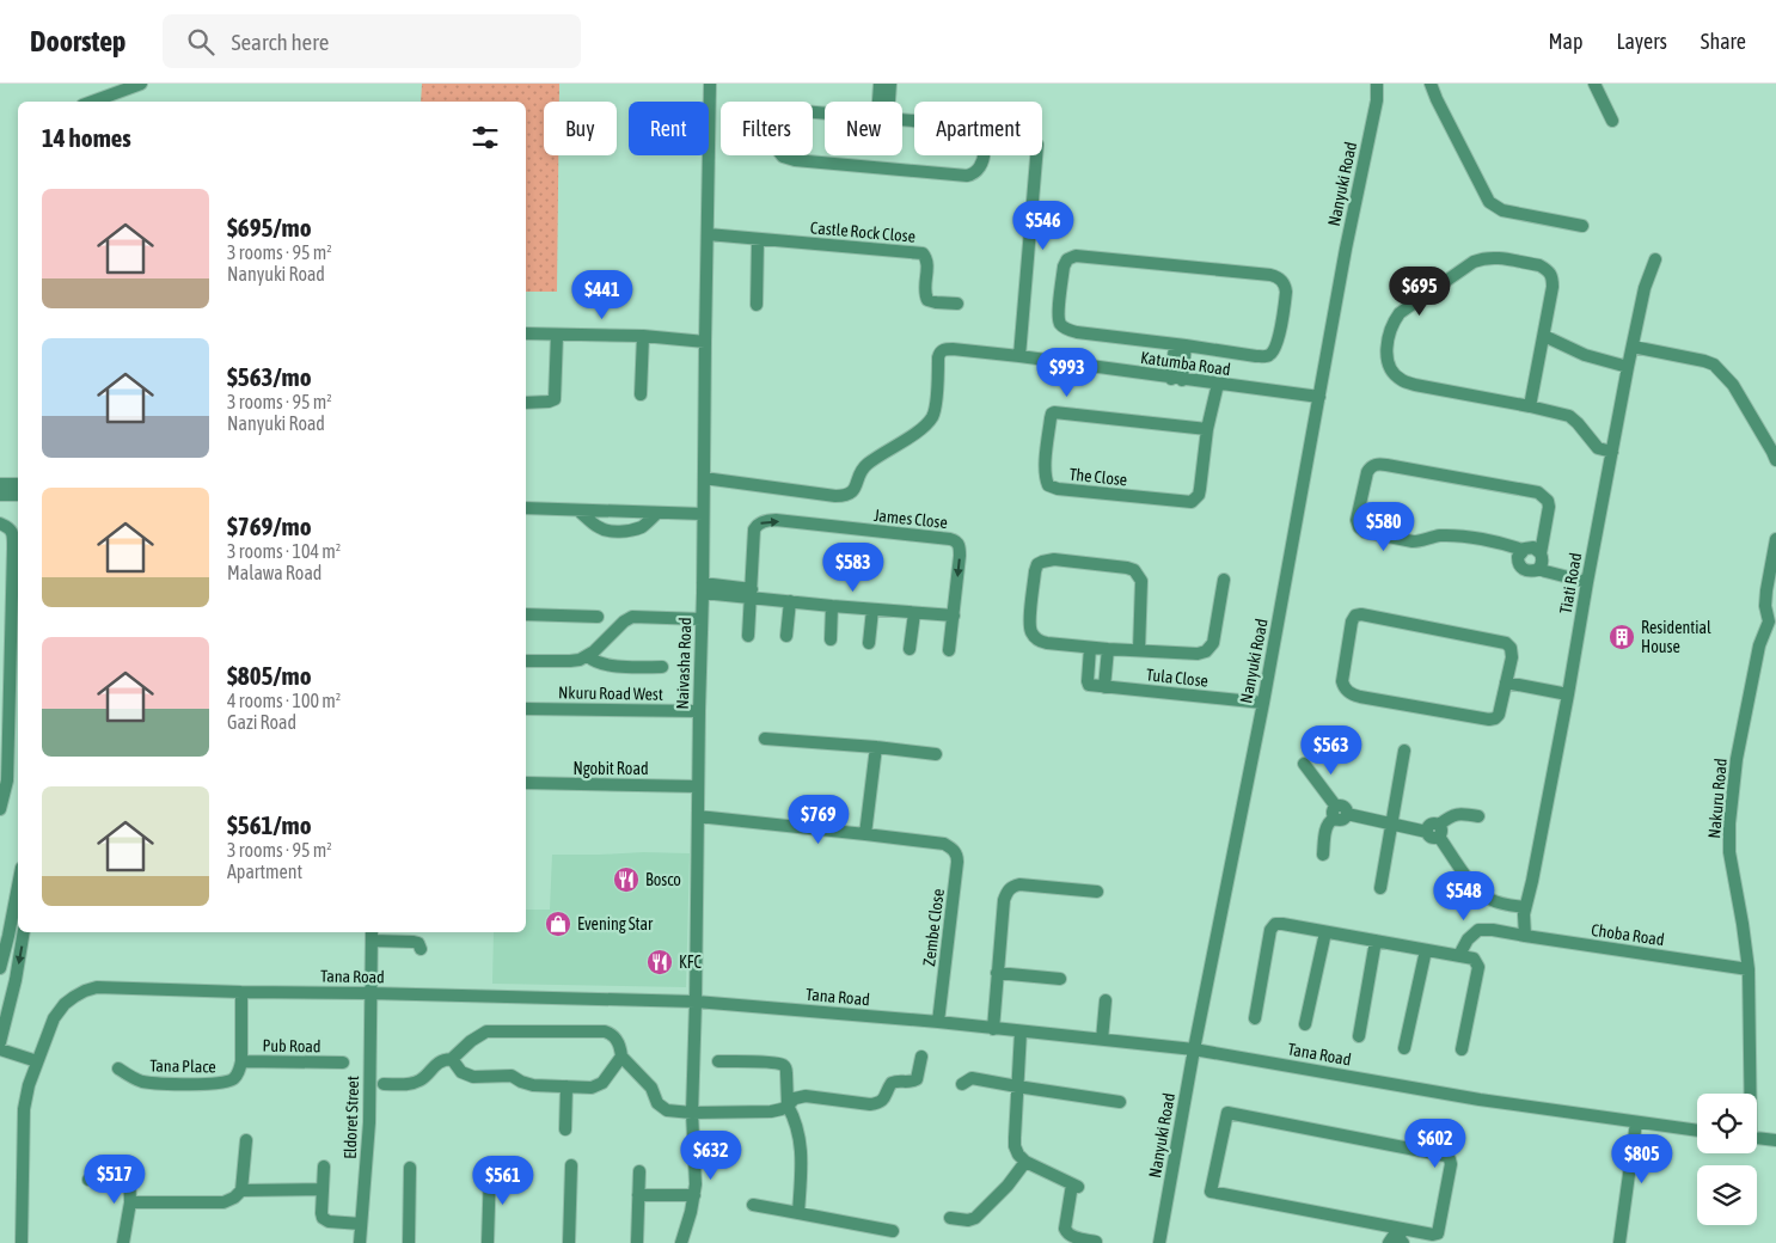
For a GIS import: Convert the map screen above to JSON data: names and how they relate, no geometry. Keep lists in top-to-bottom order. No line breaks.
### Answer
{"streets":{"street":["Nanyuki Road","Castle Rock Close","Katumba Road","The Close","James Close","Tiati Road","Naivasha Road","Tula Close","Nkuru Road West","Ngobit Road","Nakuru Road","Zembe Close","Choba Road","Tana Road","Pub Road","Tana Place","Eldoret Street"]},"crossings":[["Nanyuki Road","Katumba Road"],["Nanyuki Road","Tula Close"],["Nanyuki Road","Tana Road"],["Castle Rock Close","Naivasha Road"],["Katumba Road","The Close"],["Katumba Road","Naivasha Road"],["Naivasha Road","Nkuru Road West"],["Naivasha Road","Ngobit Road"],["Naivasha Road","Tana Road"],["Nakuru Road","Choba Road"],["Zembe Close","Tana Road"],["Tana Road","Eldoret Street"],["Pub Road","Tana Place"]],"places":{"building":["Residential House"],"restaurant":["Bosco","KFC"],"shop":["Evening Star"]},"page":{"header":"Doorstep","search":"Search here","nav":["Map","Layers","Share"],"chip":["Buy","Rent","Filters","New","Apartment"],"heading":"14 homes","list":[{"name":"$695/mo","note":"3 rooms · 95 m² · Nanyuki Road"},{"name":"$563/mo","note":"3 rooms · 95 m² · Nanyuki Road"},{"name":"$769/mo","note":"3 rooms · 104 m² · Malawa Road"},{"name":"$805/mo","note":"4 rooms · 100 m² · Gazi Road"},{"name":"$561/mo","note":"3 rooms · 95 m² · Apartment"}],"price":["$546","$695","$441","$993","$580","$583","$563","$769","$548","$602","$632","$805","$517","$561"]}}
